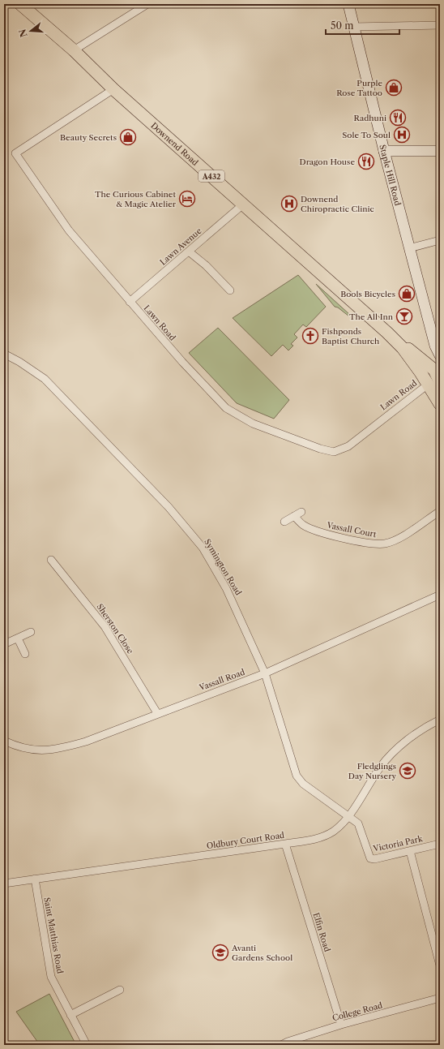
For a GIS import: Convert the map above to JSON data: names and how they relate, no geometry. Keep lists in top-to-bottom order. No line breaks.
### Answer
{"streets":{"main road":["Downend Road","Staple Hill Road","A432"],"street":["Lawn Avenue","Lawn Road","Vassall Court","Symington Road","Sherston Close","Vassall Road","Oldbury Court Road","Victoria Park","Elfin Road","Saint Matthias Road","College Road"]},"crossings":[["Downend Road","Staple Hill Road"],["Downend Road","A432"],["Downend Road","Lawn Avenue"],["Downend Road","Lawn Road"],["Staple Hill Road","A432"],["A432","Lawn Road"],["Lawn Avenue","Lawn Road"],["Symington Road","Vassall Road"],["Symington Road","Oldbury Court Road"],["Symington Road","Victoria Park"],["Sherston Close","Vassall Road"],["Oldbury Court Road","Victoria Park"],["Oldbury Court Road","Elfin Road"],["Oldbury Court Road","Saint Matthias Road"],["Elfin Road","College Road"]],"places":{"shop":["Purple Rose Tattoo","Beauty Secrets","Bools Bicycles"],"restaurant":["Radhuni","Dragon House"],"hospital":["Sole To Soul","Downend Chiropractic Clinic"],"hotel":["The Curious Cabinet & Magic Atelier"],"bar":["The All Inn"],"church":["Fishponds Baptist Church"],"school or university":["Fledglings Day Nursery","Avanti Gardens School"]},"scale_bar":"50 m","north":"left"}
